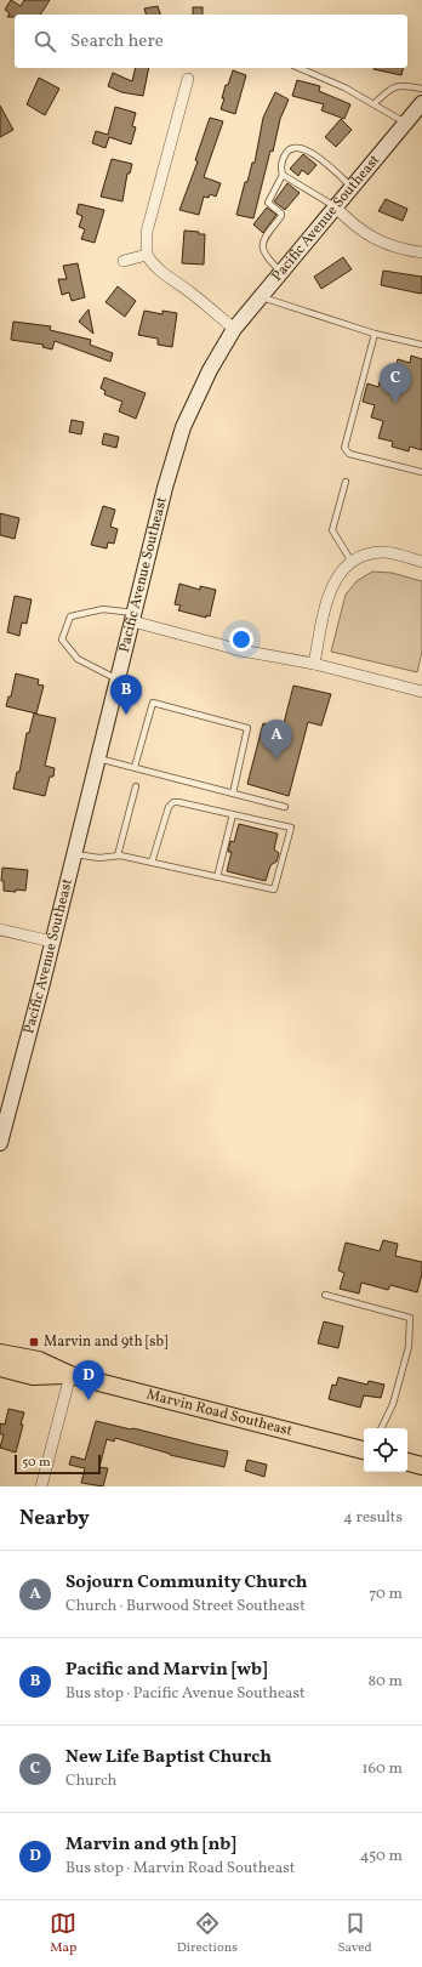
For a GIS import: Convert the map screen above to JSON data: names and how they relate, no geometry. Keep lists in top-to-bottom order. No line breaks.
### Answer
{"streets":{"main road":["Pacific Avenue Southeast","Marvin Road Southeast"]},"places":{"transit":["Marvin and 9th [sb]"]},"scale_bar":"50 m","page":{"search":"Search here","pins":["C","B","A","D"],"scale":"50 m","heading":["Nearby","4 results"],"list":[{"mark":"A","name":"Sojourn Community Church","note":"Church · Burwood Street Southeast","value":"70 m"},{"mark":"B","name":"Pacific and Marvin [wb]","note":"Bus stop · Pacific Avenue Southeast","value":"80 m"},{"mark":"C","name":"New Life Baptist Church","note":"Church","value":"160 m"},{"mark":"D","name":"Marvin and 9th [nb]","note":"Bus stop · Marvin Road Southeast","value":"450 m"}],"nav":["Map","Directions","Saved"]}}
